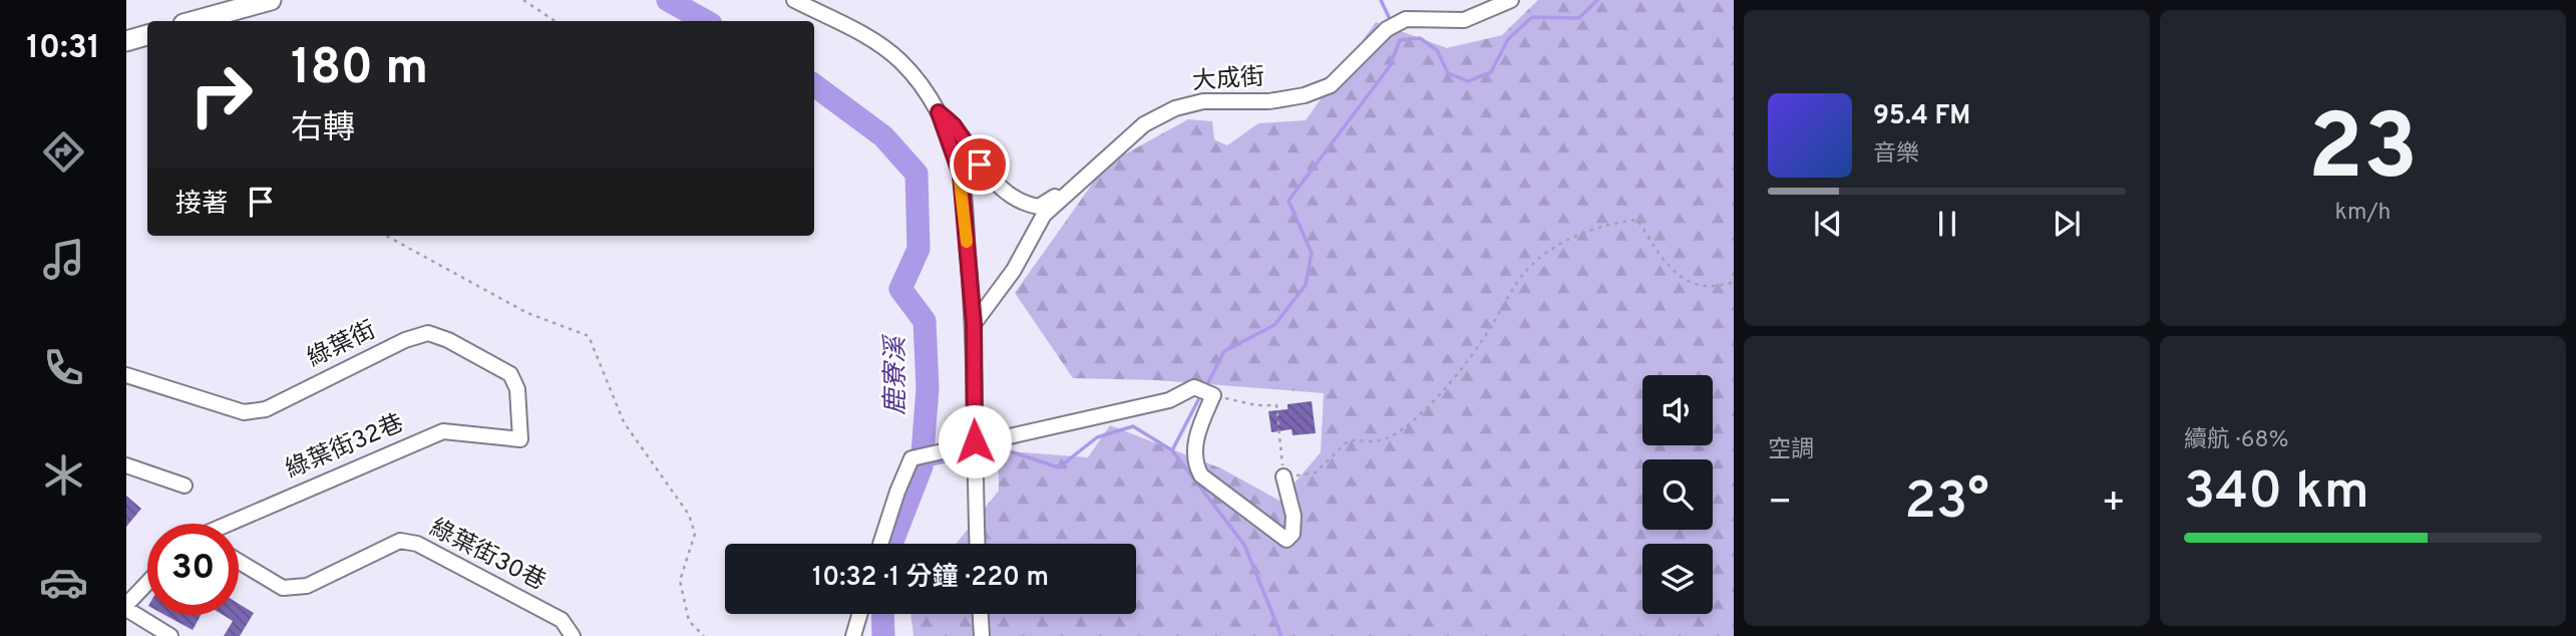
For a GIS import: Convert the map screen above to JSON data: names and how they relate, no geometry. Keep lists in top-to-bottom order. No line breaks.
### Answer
{"streets":{"street":["大成街","綠葉街","綠葉街32巷","綠葉街30巷"]},"crossings":[["綠葉街","綠葉街32巷"]],"water":["鹿寮溪"],"page":{"tabs":"10:31","tile":[["23","km/h"],"空調",["續航 · 68%","340 km"]],"turn":["180 m","右轉"],"song":["95.4 FM","音樂"],"then":"接著","heat":["−","23°","+"],"limit":"30","trip":"10:32 · 1 分鐘 · 220 m"}}
